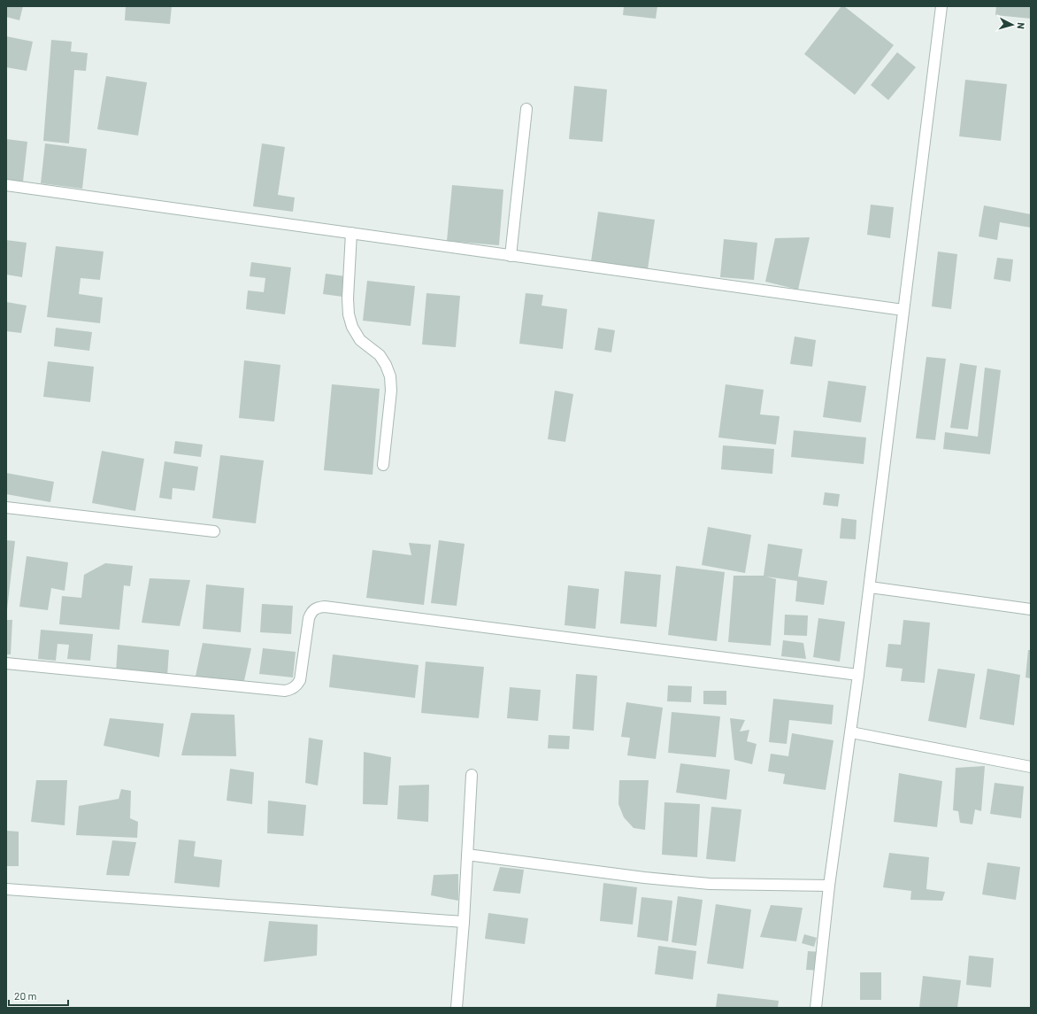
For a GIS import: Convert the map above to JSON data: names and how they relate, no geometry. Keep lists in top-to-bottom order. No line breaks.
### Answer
{"scale_bar":"20 m","north":"right"}
